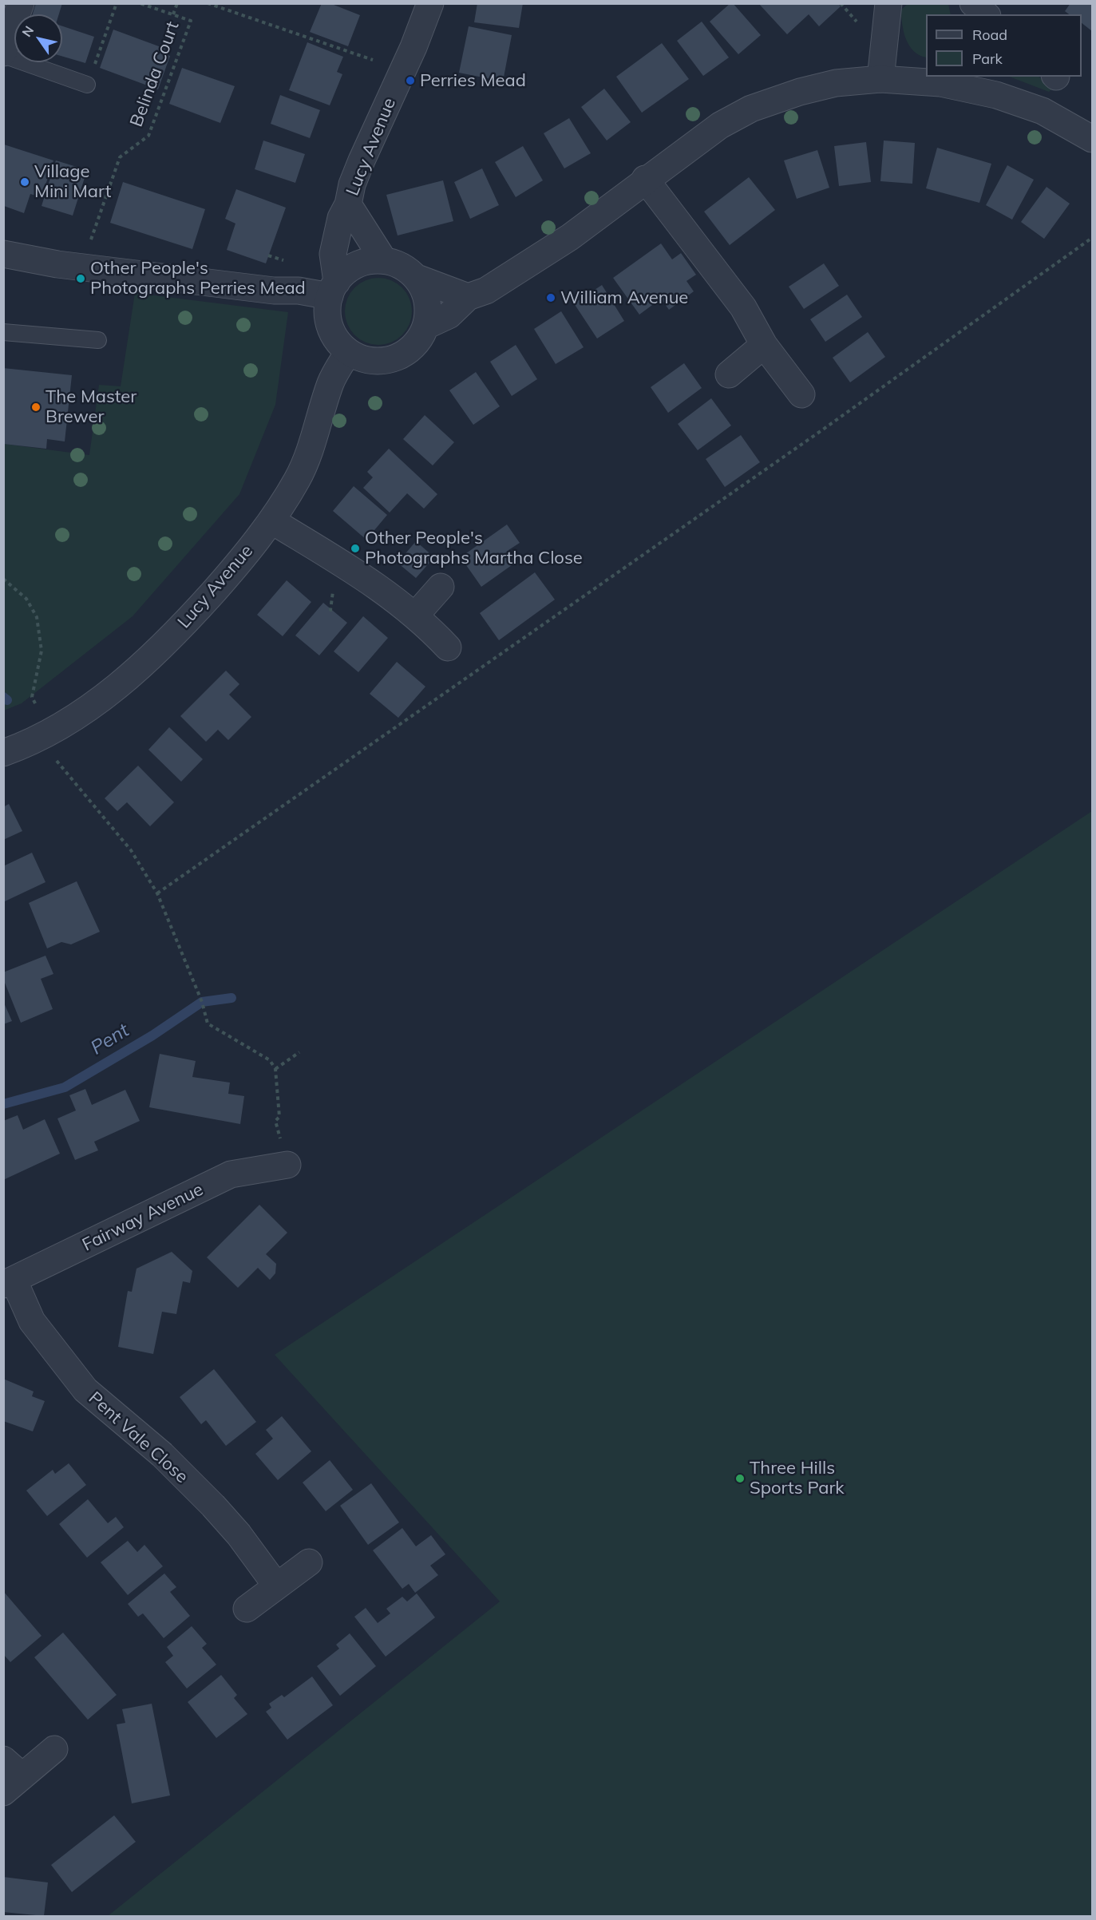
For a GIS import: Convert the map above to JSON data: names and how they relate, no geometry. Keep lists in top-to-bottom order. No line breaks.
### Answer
{"streets":{"street":["Lucy Avenue","Fairway Avenue","Pent Vale Close"],"path":["Belinda Court"]},"crossings":[["Fairway Avenue","Pent Vale Close"]],"water":["Pent"],"places":["Perries Mead","Village Mini Mart","Other People's Photographs Perries Mead","William Avenue","The Master Brewer","Other People's Photographs Martha Close","Three Hills Sports Park"],"legend":["Road","Park"],"north":"top left"}
